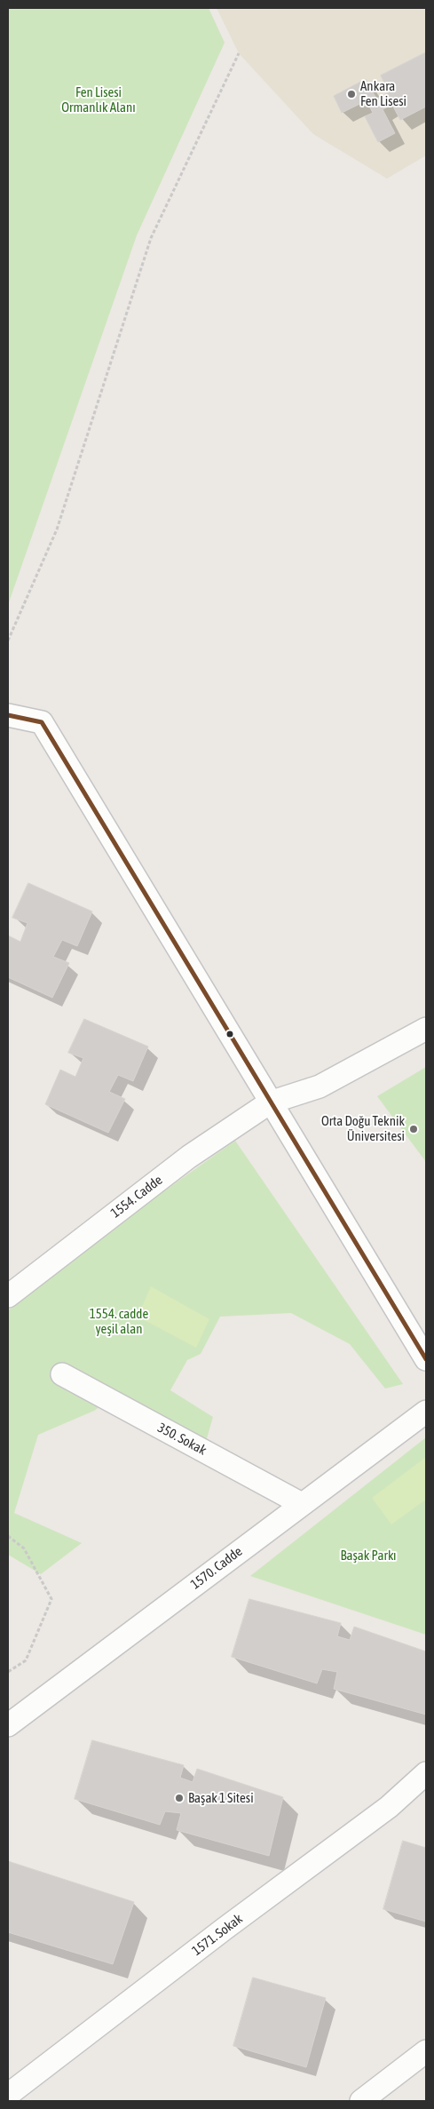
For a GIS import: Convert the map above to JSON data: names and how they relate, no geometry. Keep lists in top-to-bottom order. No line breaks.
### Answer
{"streets":{"street":["1554. Cadde","350. Sokak","1570. Cadde","1571. Sokak"]},"crossings":[["350. Sokak","1570. Cadde"]],"parks":["Fen Lisesi Ormanlık Alanı","1554. cadde yeşil alan","Başak Parkı"],"places":["Ankara Fen Lisesi","Orta Doğu Teknik Üniversitesi","Başak 1 Sitesi"]}
